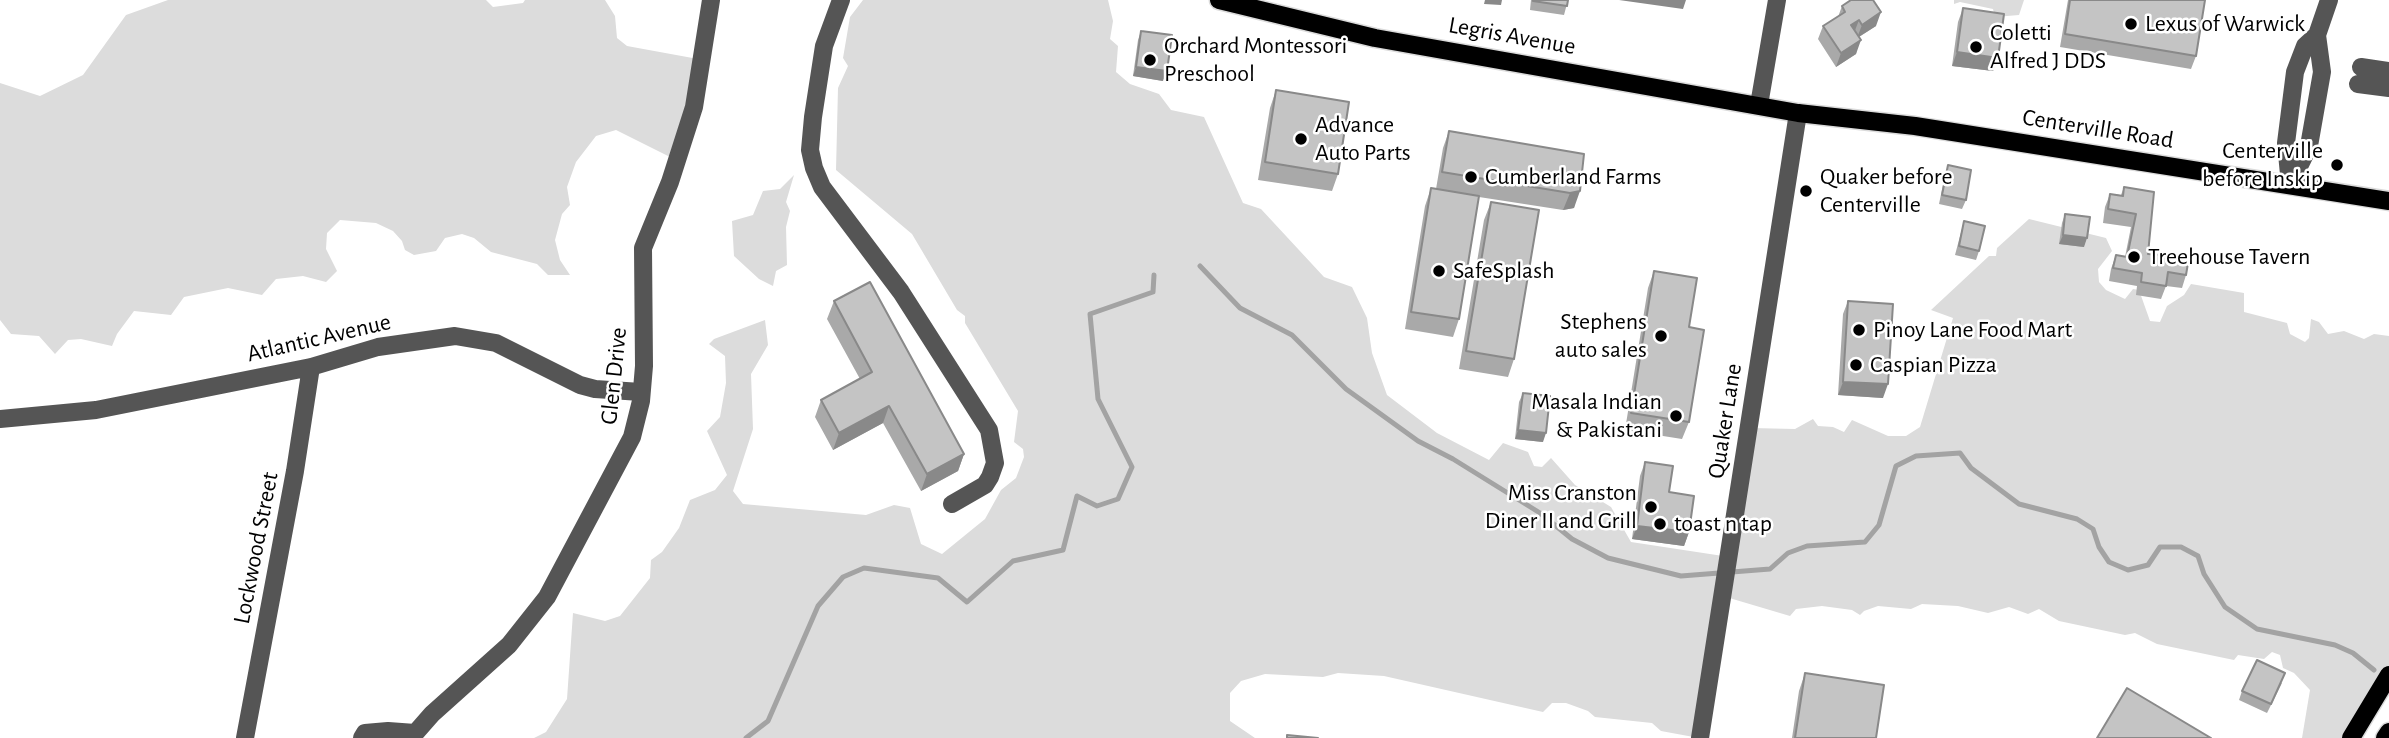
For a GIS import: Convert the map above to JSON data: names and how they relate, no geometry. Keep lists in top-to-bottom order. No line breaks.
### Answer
{"streets":{"main road":["Legris Avenue","Centerville Road"],"street":["Atlantic Avenue","Glen Drive","Quaker Lane","Lockwood Street"]},"crossings":[["Legris Avenue","Centerville Road"],["Legris Avenue","Quaker Lane"],["Centerville Road","Quaker Lane"],["Atlantic Avenue","Glen Drive"],["Atlantic Avenue","Lockwood Street"]],"places":["Lexus of Warwick","Coletti Alfred J DDS","Orchard Montessori Preschool","Advance Auto Parts","Centerville before Inskip","Cumberland Farms","Quaker before Centerville","Treehouse Tavern","SafeSplash","Pinoy Lane Food Mart","Stephens auto sales","Caspian Pizza","Masala Indian & Pakistani","Miss Cranston Diner II and Grill","toast n tap"]}
